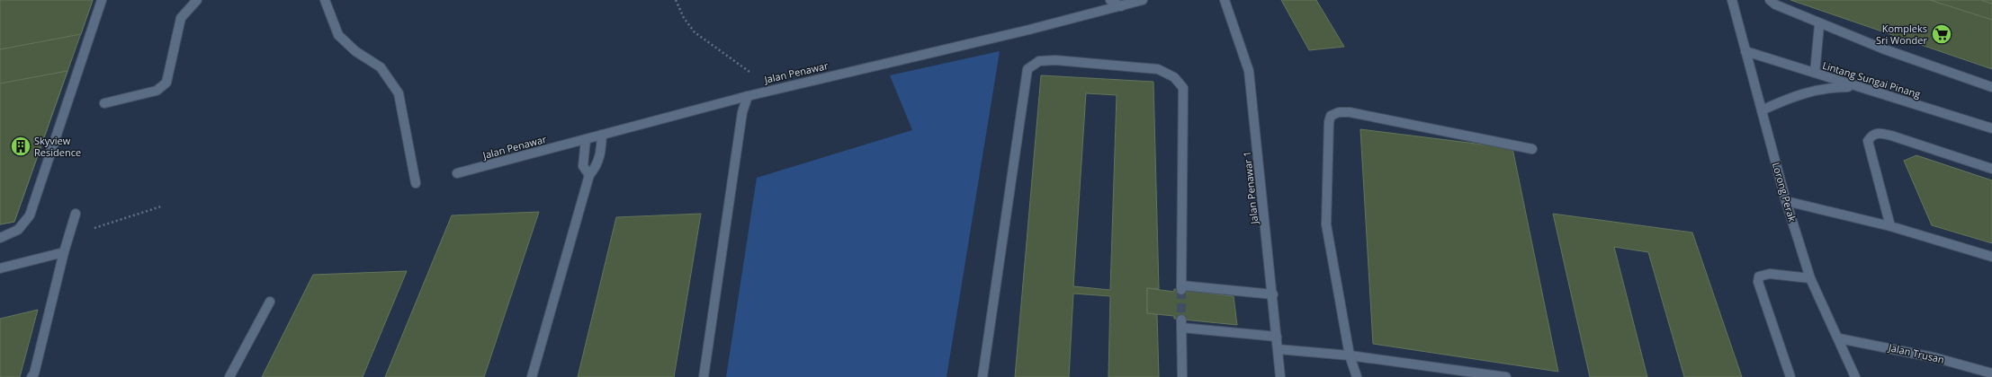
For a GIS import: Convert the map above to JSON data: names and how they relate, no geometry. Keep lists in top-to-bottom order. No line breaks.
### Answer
{"streets":{"street":["Jalan Penawar","Lintang Sungai Pinang","Jalan Penawar 1","Lorong Perak","Jalan Trusan"]},"crossings":[["Lintang Sungai Pinang","Lorong Perak"],["Lorong Perak","Jalan Trusan"]],"places":{"supermarket":["Kompleks Sri Wonder"],"building":["Skyview Residence"]}}
